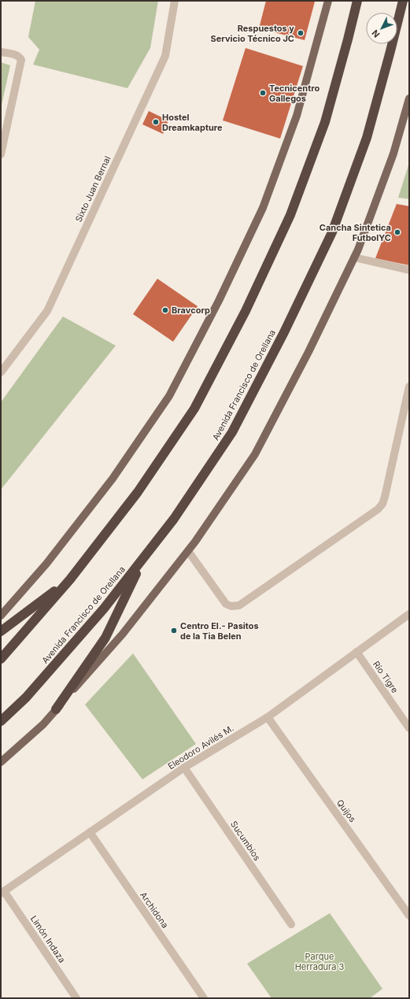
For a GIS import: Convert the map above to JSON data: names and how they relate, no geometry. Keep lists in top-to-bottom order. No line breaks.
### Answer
{"streets":{"highway":["Avenida Francisco de Orellana"],"street":["Sixto Juan Bernal","Río Tigre","Eleodoro Avilés M.","Quijos","Sucumbíos","Archidona","Limón Indaza"]},"crossings":[["Río Tigre","Eleodoro Avilés M."],["Eleodoro Avilés M.","Quijos"],["Eleodoro Avilés M.","Sucumbíos"],["Eleodoro Avilés M.","Archidona"],["Eleodoro Avilés M.","Limón Indaza"]],"parks":["Parque Herradura 3"],"places":["Respuestos y Servicio Técnico JC","Tecnicentro Gallegos","Hostel Dreamkapture","Cancha Sintetica FutbolYC","Bravcorp","Centro EI.- Pasitos de la Tia Belen"],"north":"bottom left"}
